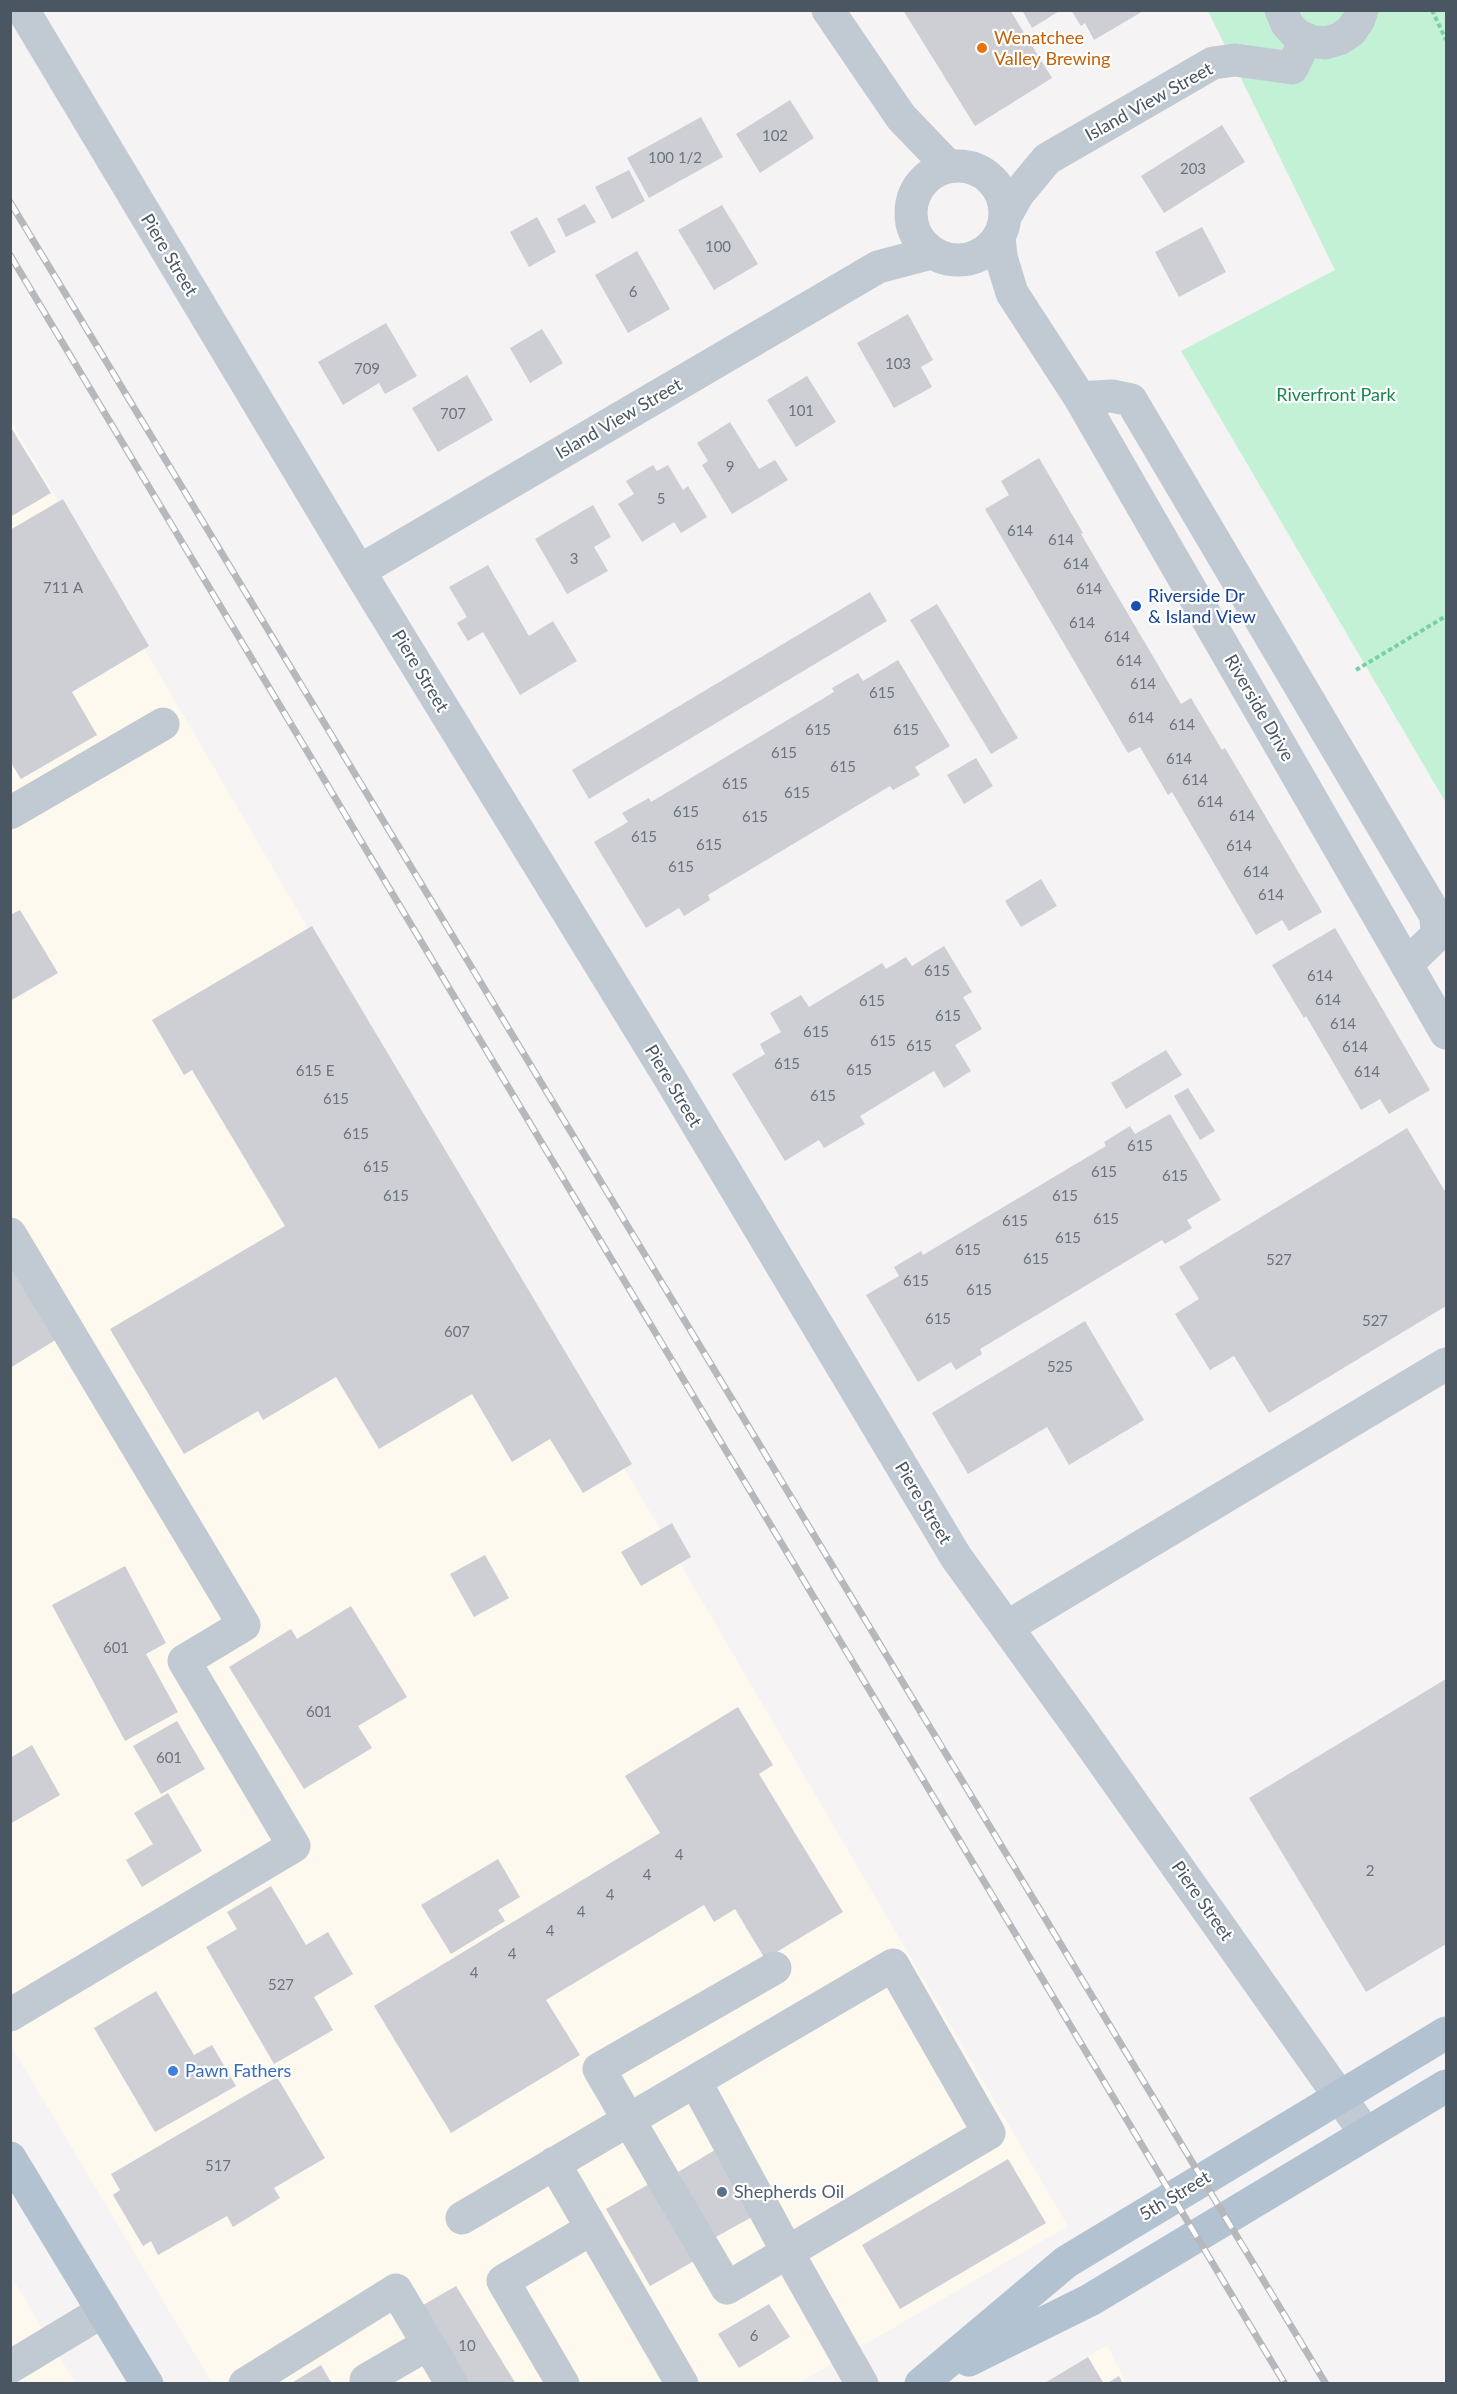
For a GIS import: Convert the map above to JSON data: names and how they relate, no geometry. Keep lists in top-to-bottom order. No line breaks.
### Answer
{"streets":{"main road":["5th Street"],"street":["Island View Street","Piere Street","Riverside Drive"]},"crossings":[["Island View Street","Piere Street"],["Island View Street","Riverside Drive"],["Piere Street","5th Street"]],"parks":["Riverfront Park"],"places":["Wenatchee Valley Brewing","Riverside Dr & Island View","Pawn Fathers","Shepherds Oil"],"house_numbers":["102","100 1/2","203","100","6","103","709","101","707","9","5","614","614","3","614","711 A","614","614","614","614","614","615","614","614","615","615","615","614","615","614","615","615","614","615","614","615","615","615","614","615","614","614","615","614","614","615","615","614","615","615","615","614","615","615","615 E","614","615","615","615","615","615","615","615","615","615","615","615","615","615","615","527","615","615","615","527","607","525","601","601","601","4","2","4","4","4","4","4","4","527","517","6","10"]}
